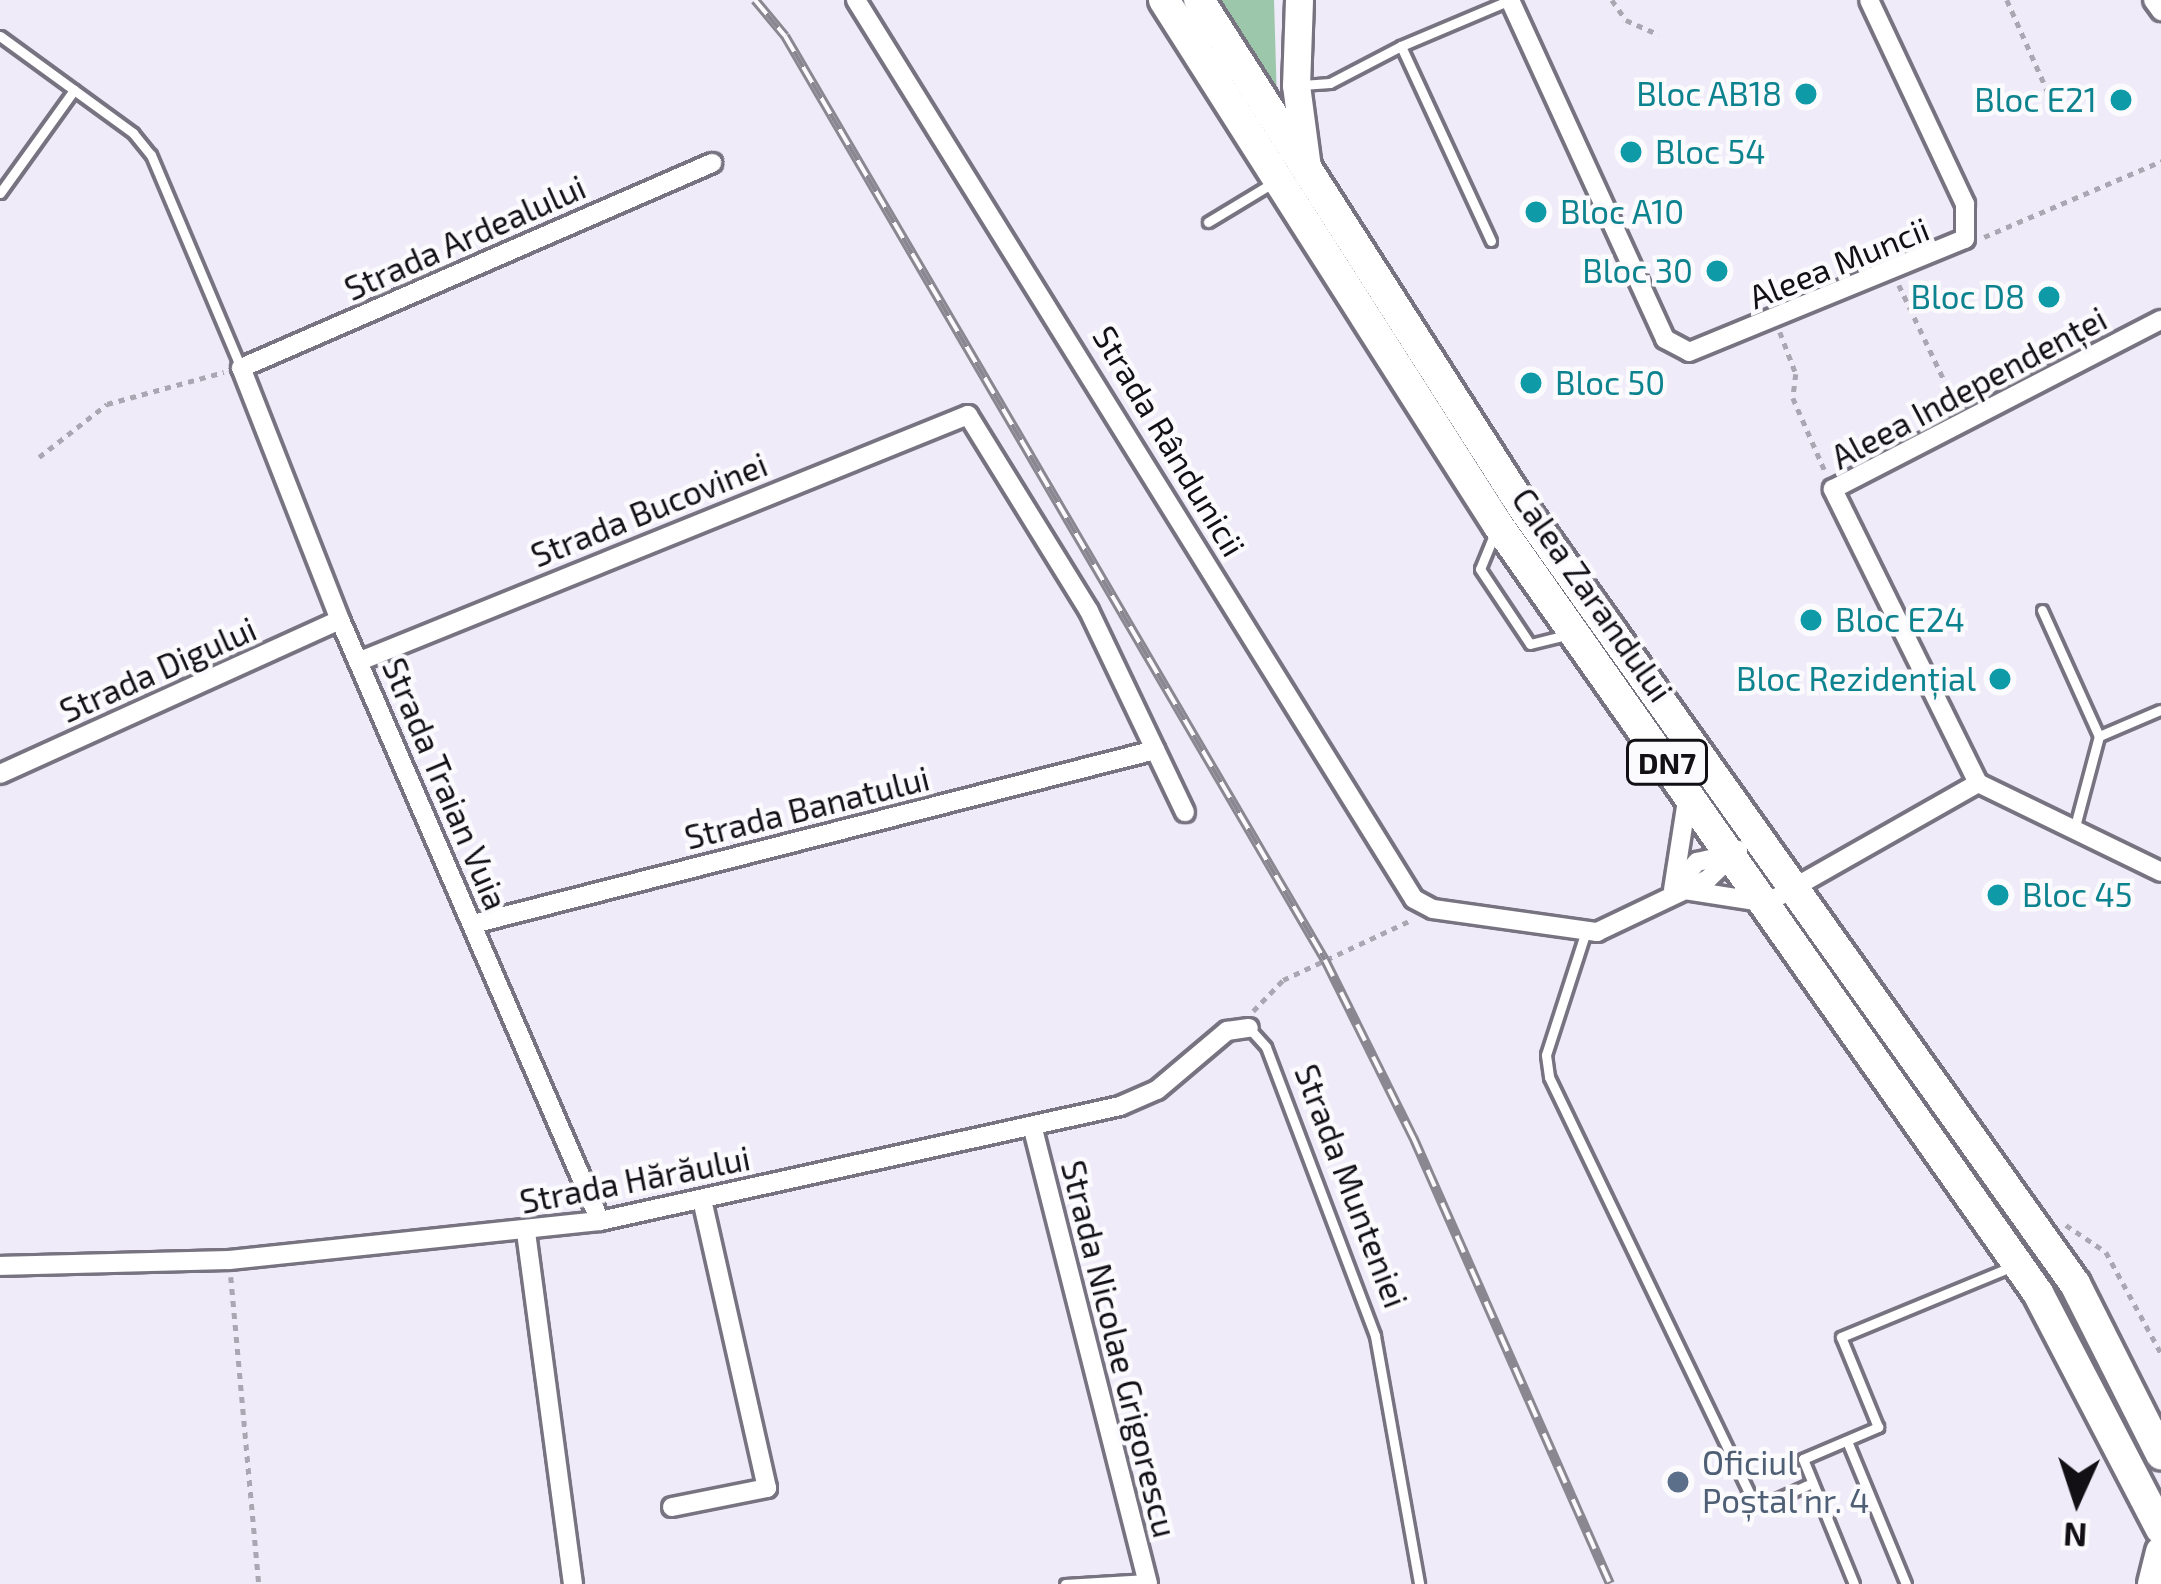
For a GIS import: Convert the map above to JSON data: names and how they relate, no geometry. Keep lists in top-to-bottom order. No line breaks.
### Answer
{"streets":{"main road":["Calea Zarandului","DN7"],"street":["Strada Ardealului","Aleea Muncii","Aleea Independenței","Strada Rândunicii","Strada Bucovinei","Strada Digului","Strada Traian Vuia","Strada Banatului","Strada Hărăului","Strada Nicolae Grigorescu"],"lane":["Strada Munteniei"]},"crossings":[["Strada Ardealului","Strada Traian Vuia"],["Strada Bucovinei","Strada Traian Vuia"],["Strada Bucovinei","Strada Banatului"],["Strada Digului","Strada Traian Vuia"],["Strada Traian Vuia","Strada Banatului"],["Strada Traian Vuia","Strada Hărăului"],["Strada Hărăului","Strada Munteniei"],["Strada Hărăului","Strada Nicolae Grigorescu"]],"places":["Bloc AB18","Bloc E21","Bloc 54","Bloc A10","Bloc 30","Bloc D8","Bloc 50","Bloc E24","Bloc Rezidențial","Bloc 45","Oficiul Poștal nr. 4"],"north":"bottom"}
